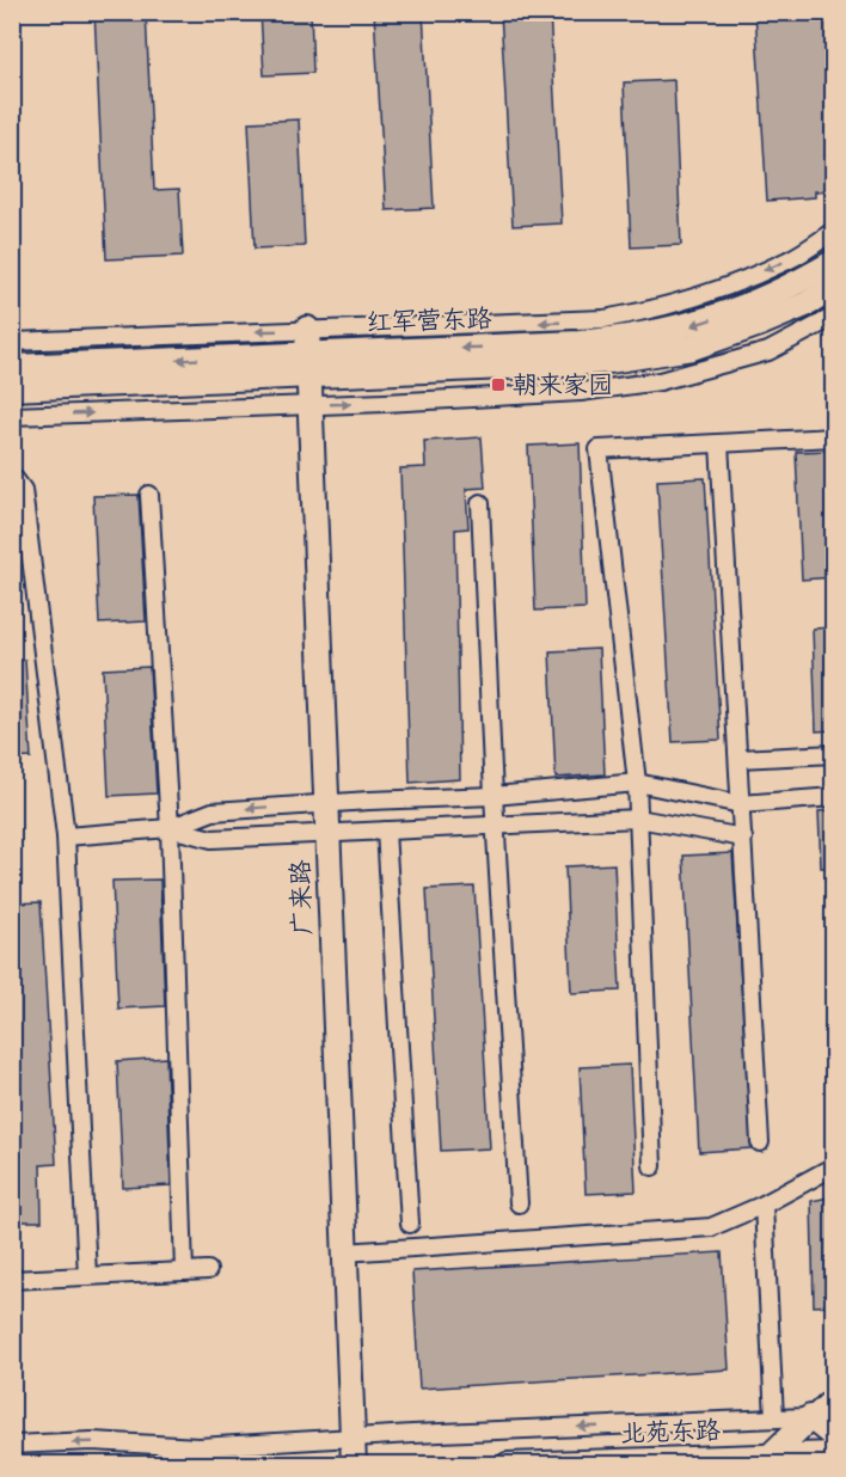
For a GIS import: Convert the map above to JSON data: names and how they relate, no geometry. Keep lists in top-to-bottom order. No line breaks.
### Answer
{"streets":{"street":["红军营东路","广来路","北苑东路"]},"crossings":[["红军营东路","广来路"]],"places":{"transit":["朝来家园"]}}
